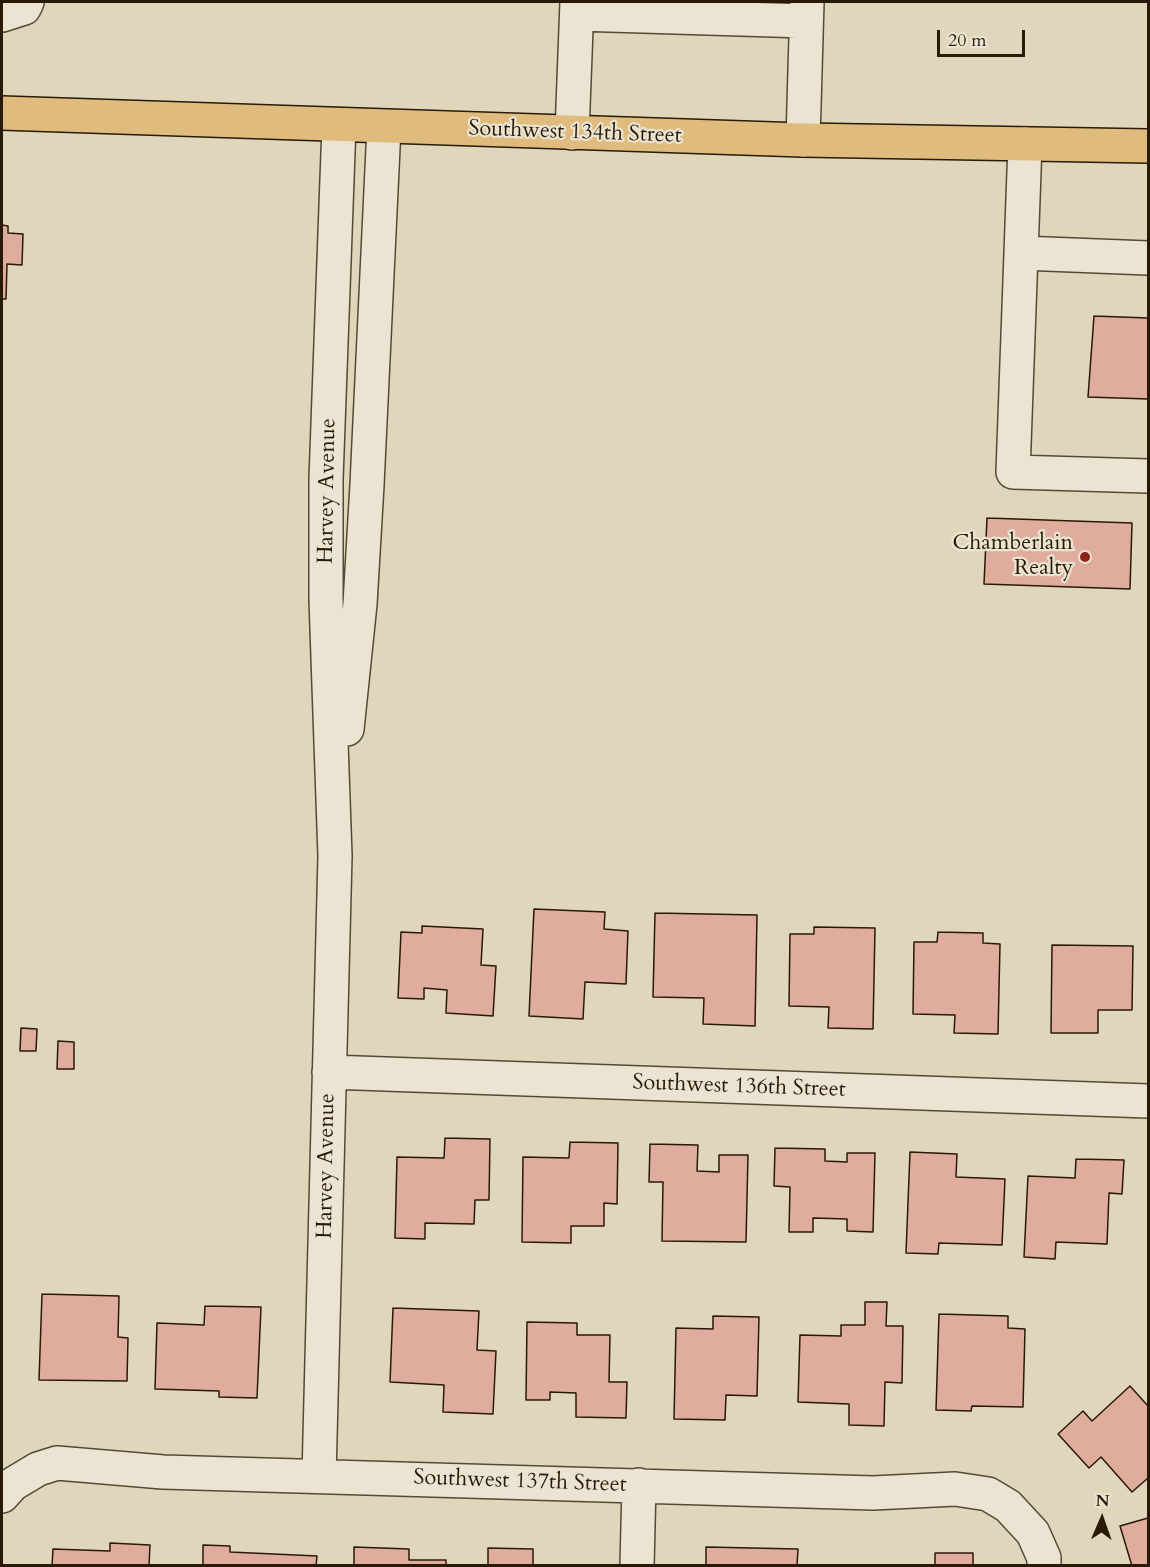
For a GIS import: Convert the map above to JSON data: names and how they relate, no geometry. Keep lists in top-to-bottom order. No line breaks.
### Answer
{"streets":{"main road":["Southwest 134th Street"],"street":["Harvey Avenue","Southwest 136th Street","Southwest 137th Street"]},"crossings":[["Southwest 134th Street","Harvey Avenue"],["Harvey Avenue","Southwest 136th Street"],["Harvey Avenue","Southwest 137th Street"]],"places":["Chamberlain Realty"],"scale_bar":"20 m","north":"top"}
